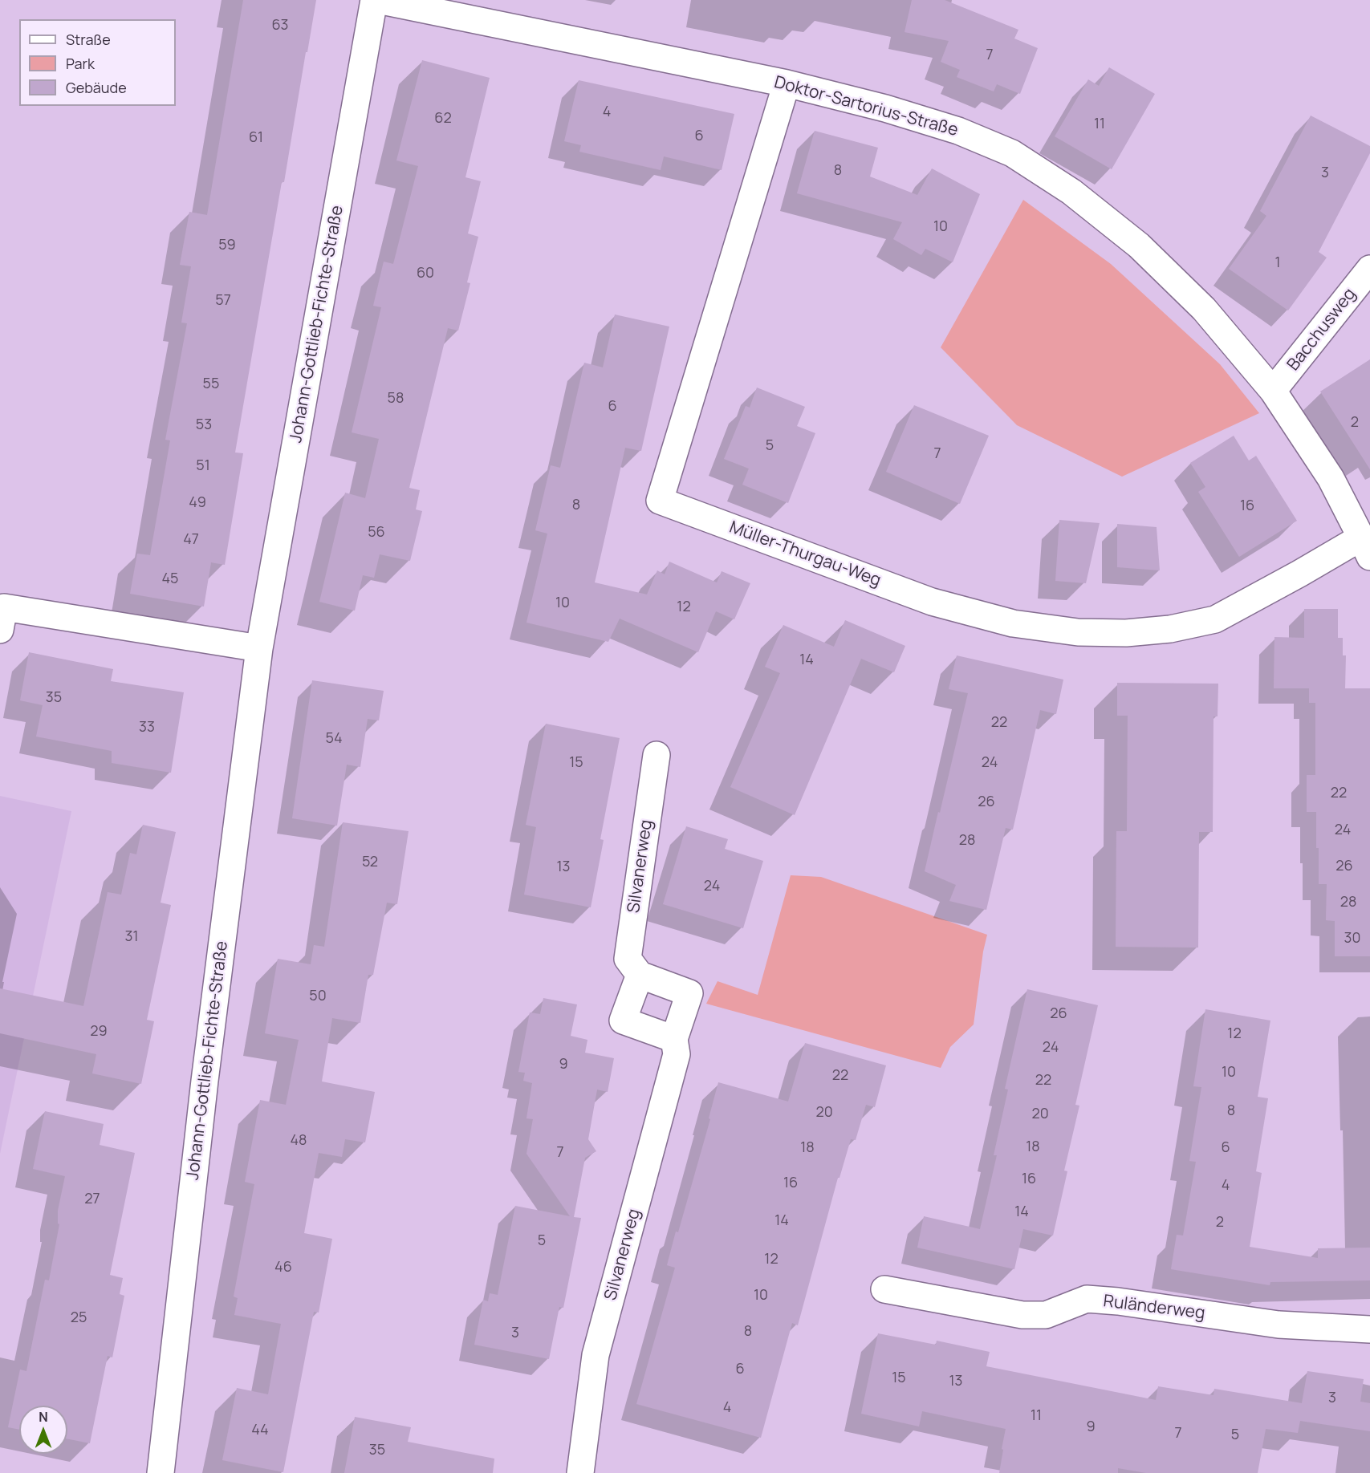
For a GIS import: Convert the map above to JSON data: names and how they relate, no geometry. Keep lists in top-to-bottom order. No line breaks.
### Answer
{"streets":{"street":["Doktor-Sartorius-Straße","Johann-Gottlieb-Fichte-Straße","Bacchusweg","Müller-Thurgau-Weg","Silvanerweg","Ruländerweg"]},"crossings":[["Doktor-Sartorius-Straße","Bacchusweg"],["Doktor-Sartorius-Straße","Müller-Thurgau-Weg"]],"house_numbers":["63","7","4","62","11","6","61","8","3","10","59","1","60","57","55","58","6","2","53","5","7","51","49","8","16","56","47","45","10","12","14","35","22","33","54","15","24","22","26","24","28","52","26","13","24","28","31","30","50","26","29","12","24","9","10","22","22","8","20","20","48","18","18","6","7","16","16","4","27","14","14","2","5","12","46","10","25","8","3","6","15","13","3","4","11","9","44","7","5","35"],"legend":["Straße","Park","Gebäude"],"north":"top"}
